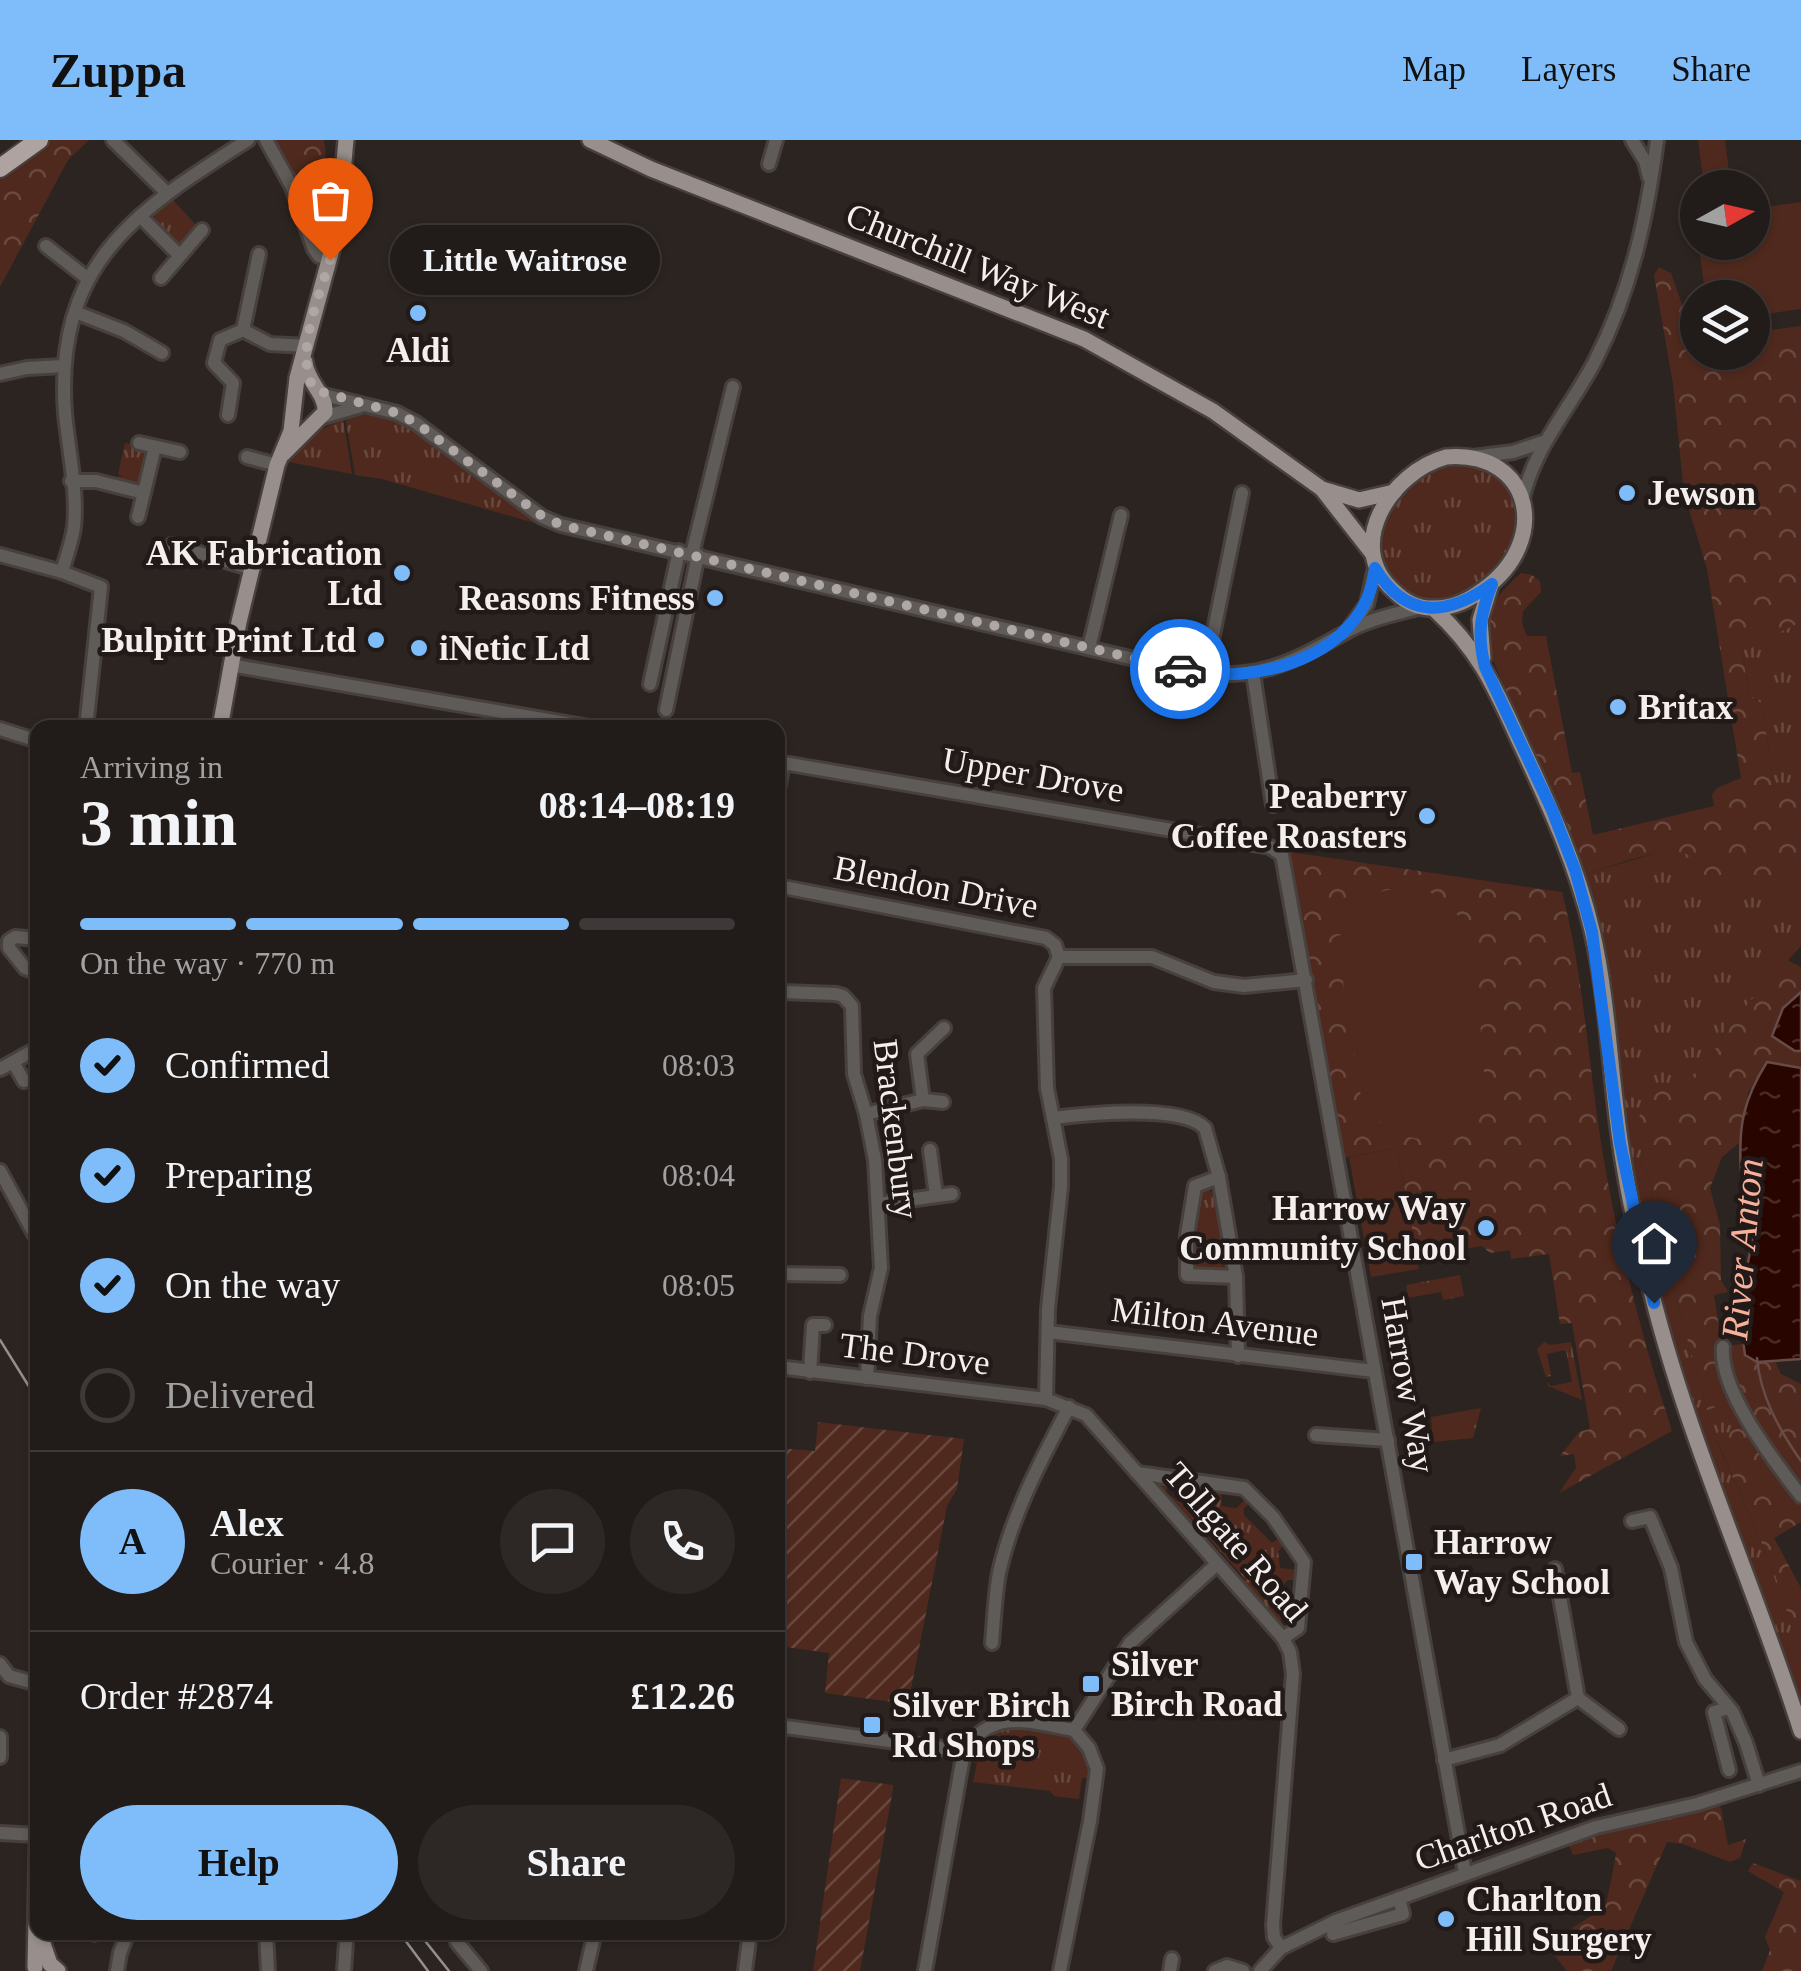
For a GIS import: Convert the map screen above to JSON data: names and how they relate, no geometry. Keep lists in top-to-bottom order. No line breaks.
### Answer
{"streets":{"main road":["Churchill Way West"],"street":["Upper Drove","Blendon Drive","Brackenbury","Milton Avenue","The Drove","Harrow Way","Tollgate Road","Charlton Road"]},"crossings":[["Upper Drove","Harrow Way"],["Blendon Drive","Harrow Way"],["Brackenbury","The Drove"],["Milton Avenue","Harrow Way"],["The Drove","Tollgate Road"],["Harrow Way","Charlton Road"],["Tollgate Road","Charlton Road"]],"water":["River Anton"],"places":{"other":["Little Waitrose","Aldi","Jewson","AK Fabrication Ltd","Reasons Fitness","Bulpitt Print Ltd","iNetic Ltd","Britax","Peaberry Coffee Roasters","Harrow Way Community School","Charlton Hill Surgery"],"transit":["Harrow Way School","Silver Birch Road","Silver Birch Rd Shops"]},"north":"right","page":{"header":"Zuppa","nav":["Map","Layers","Share"],"bubble":"Little Waitrose","heading":["3 min","Arriving in","08:14–08:19"],"panel":["Alex","Courier · 4.8","Order #2874","£12.26"],"bar":"On the way · 770 m","list":[["Confirmed","08:03"],["Preparing","08:04"],["On the way","08:05"],"Delivered"],"round":"A","buttons":["Help","Share"]}}
